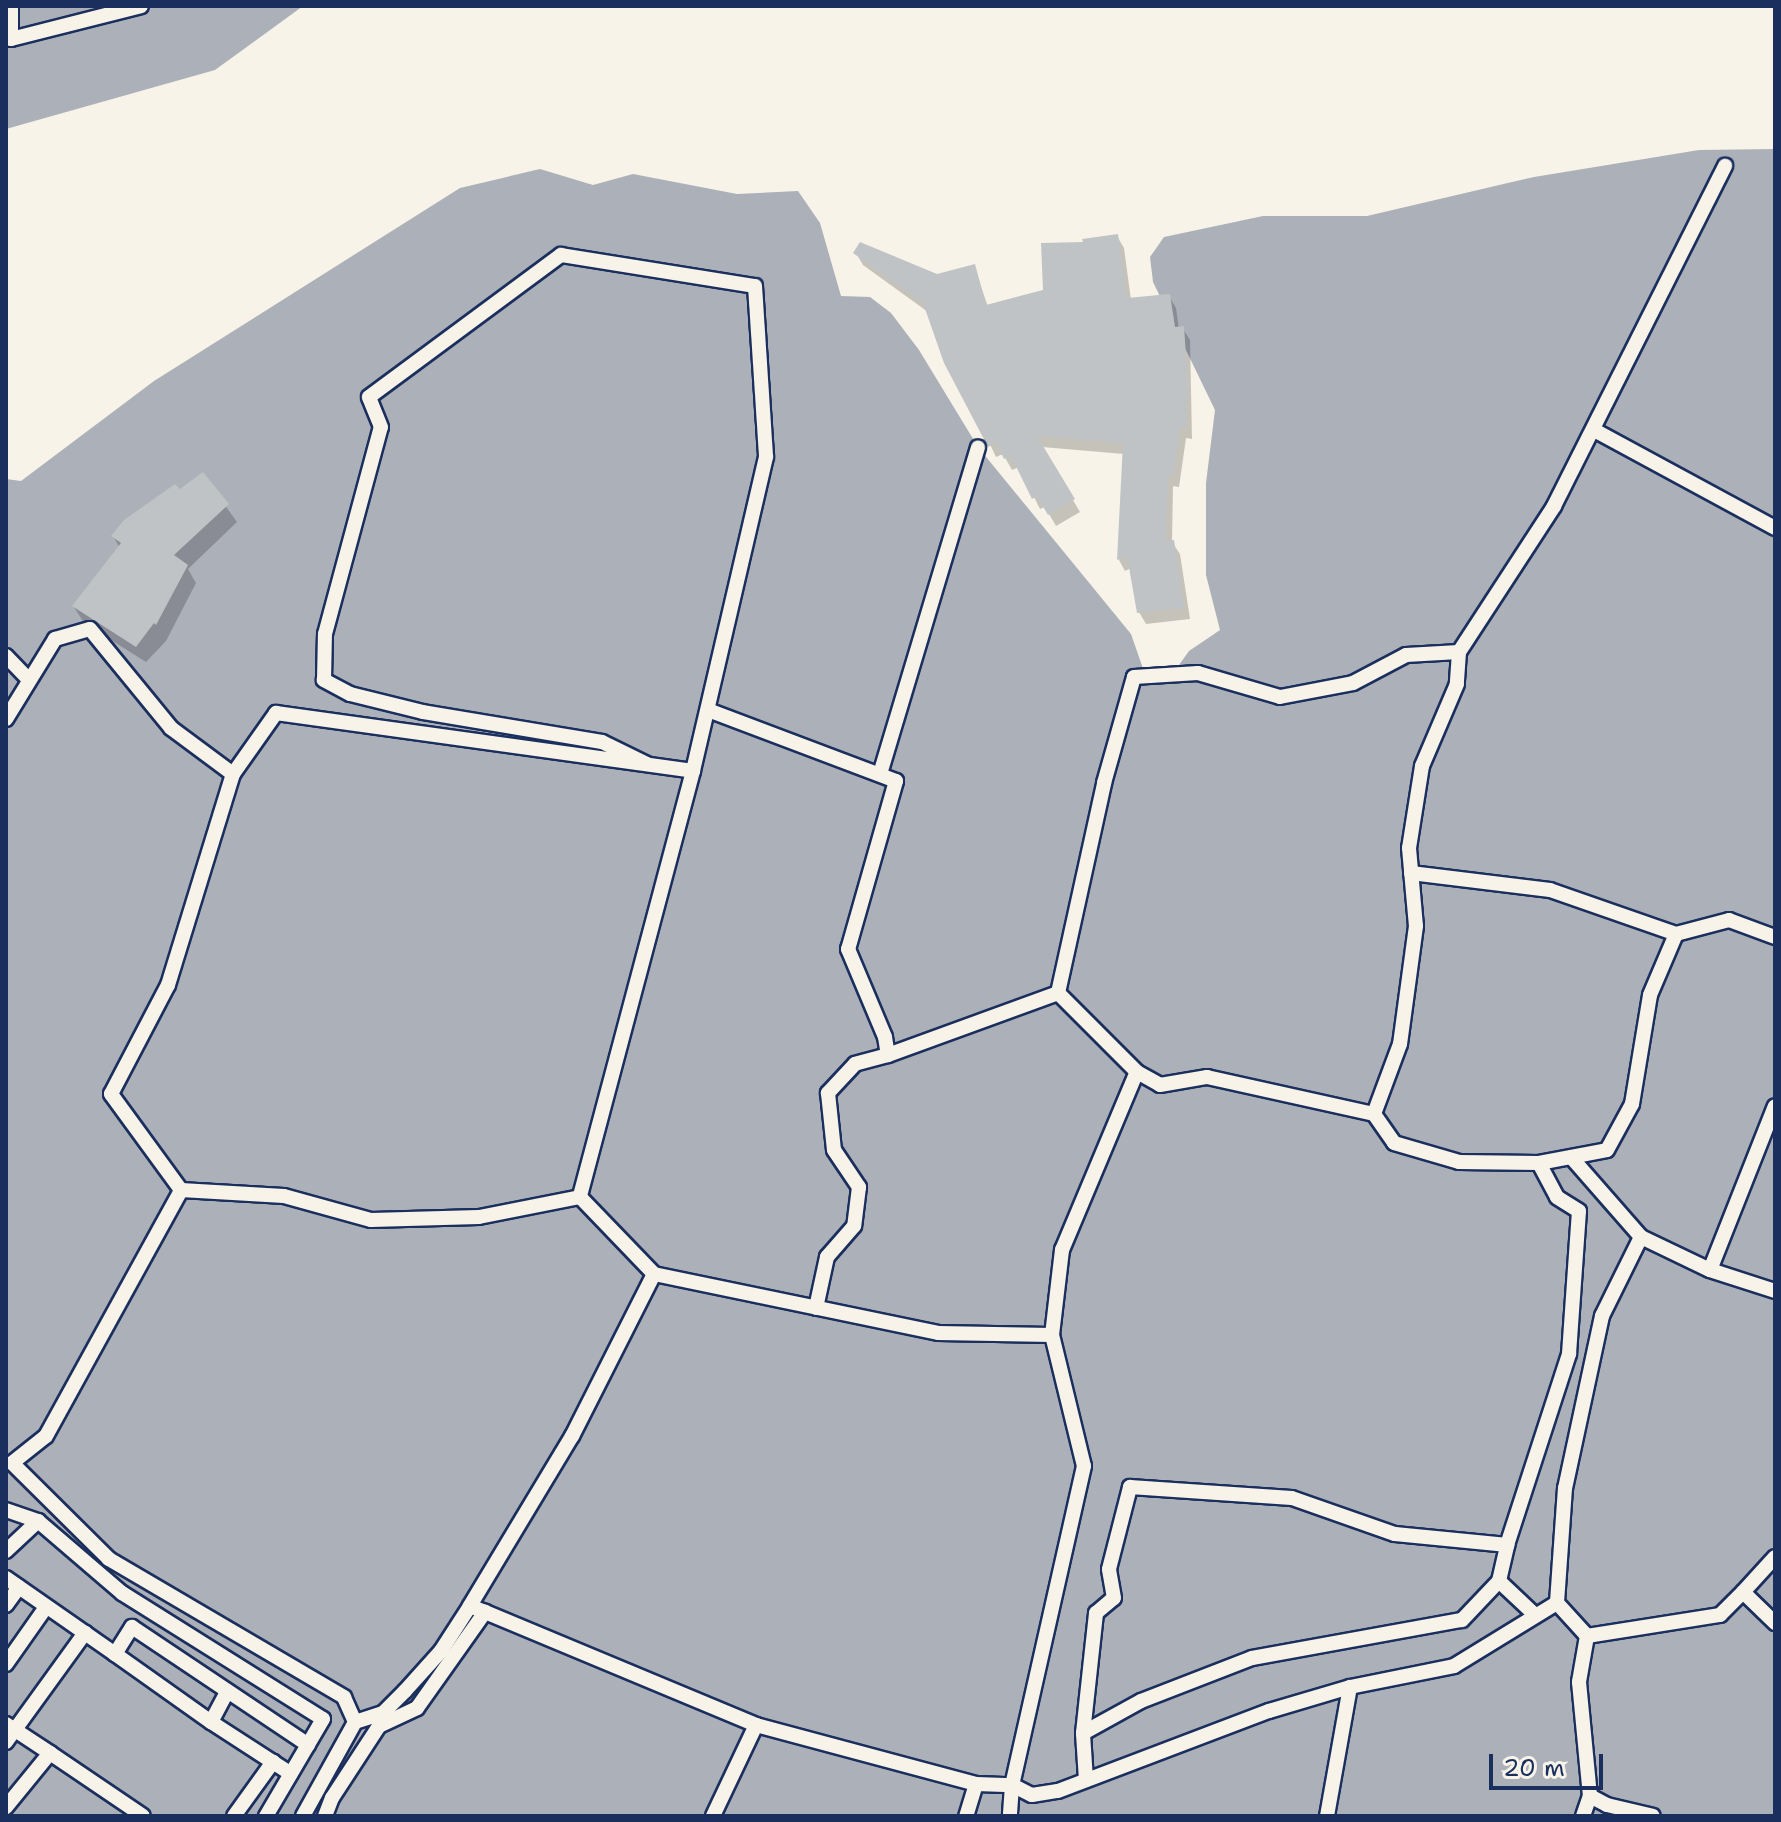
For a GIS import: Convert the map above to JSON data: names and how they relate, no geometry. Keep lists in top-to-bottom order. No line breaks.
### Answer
{"scale_bar":"20 m"}
